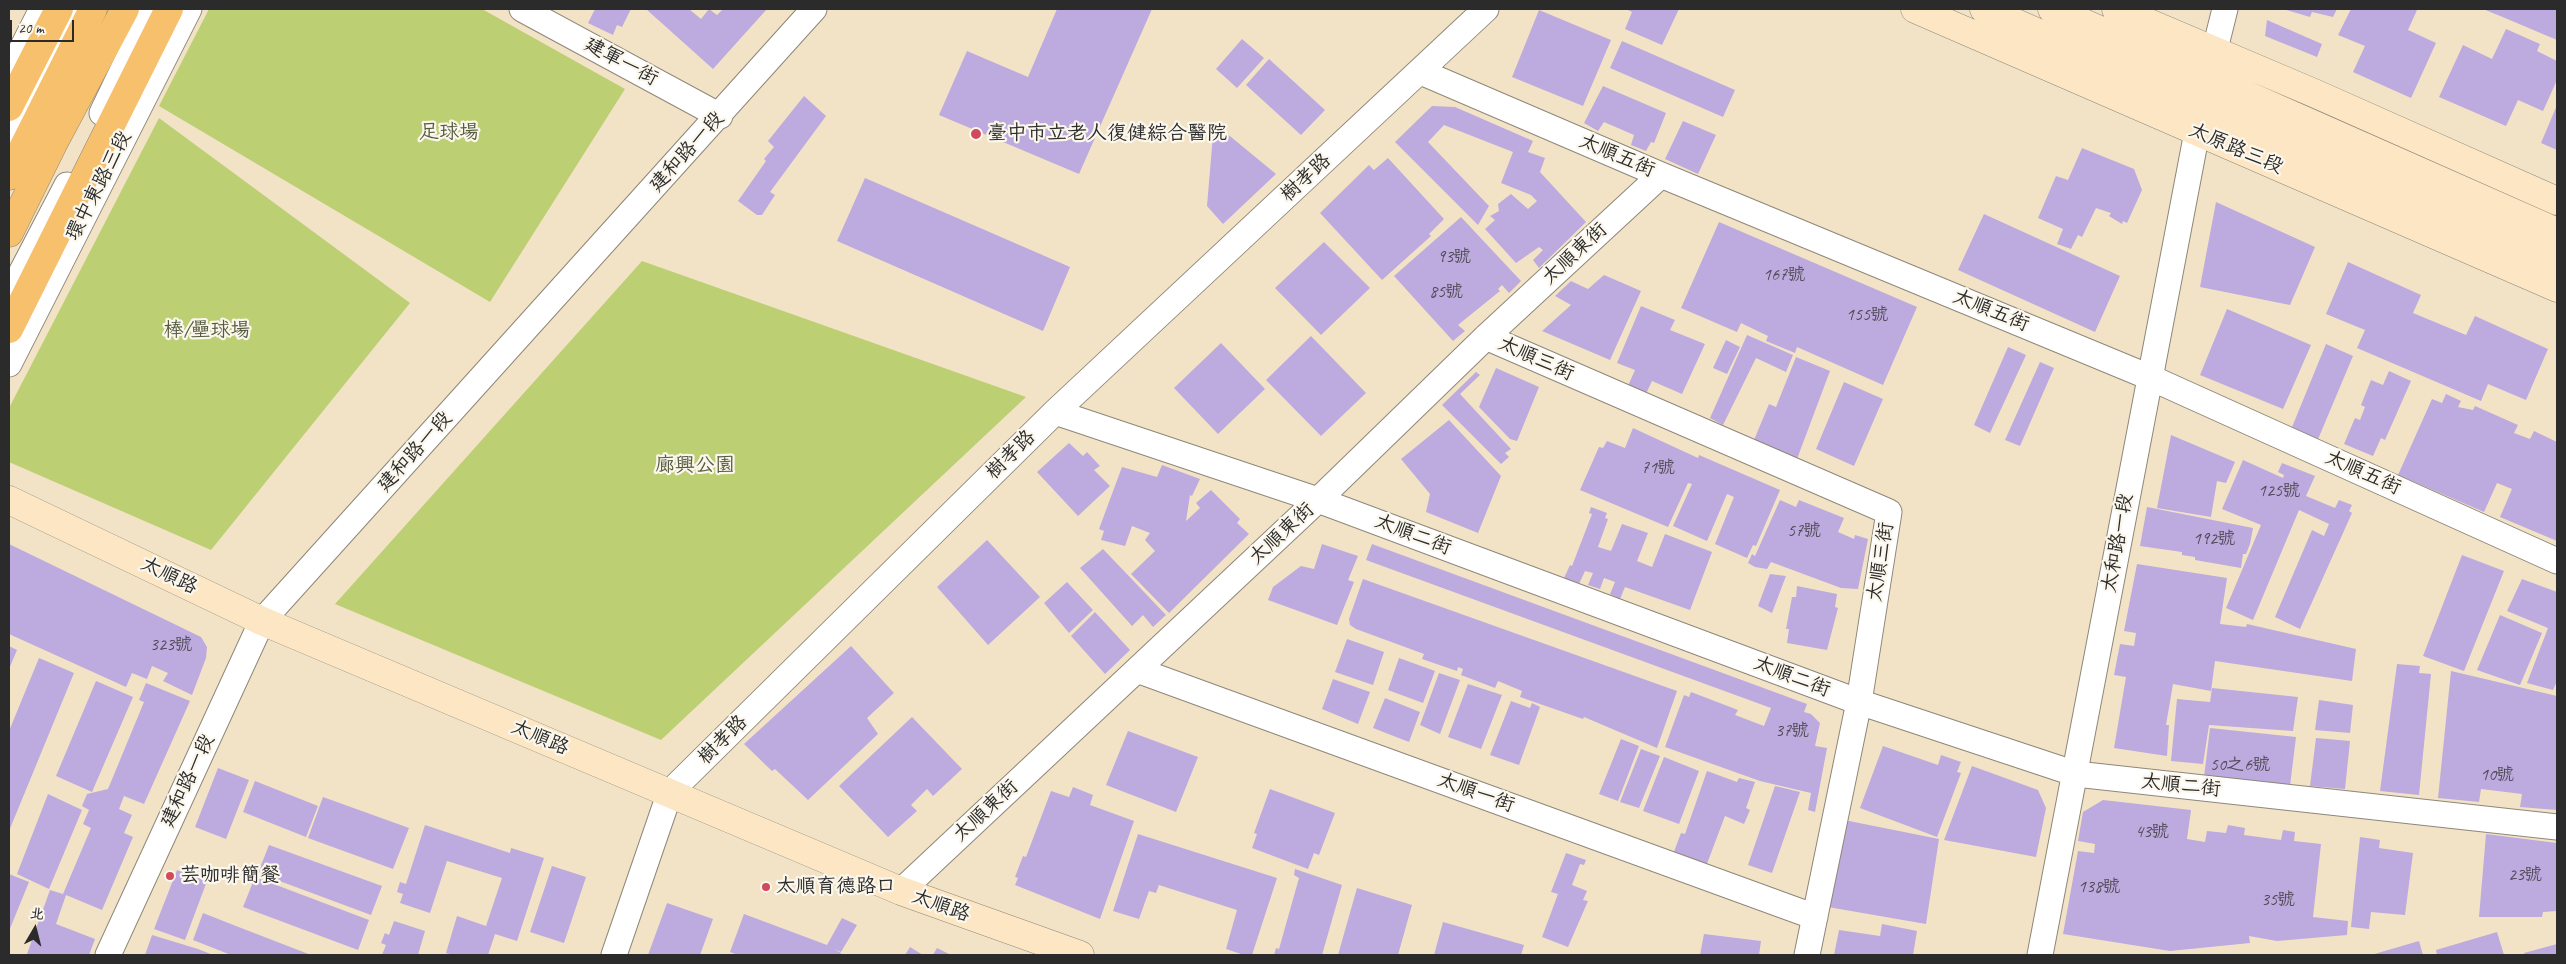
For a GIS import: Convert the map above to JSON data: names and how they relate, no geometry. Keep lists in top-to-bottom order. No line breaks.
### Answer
{"streets":{"main road":["太原路三段","太順路"],"street":["建軍一街","建和路一段","太順五街","樹孝路","環中東路三段","太順東街","太順三街","太順二街","太和路一段","太順一街"]},"crossings":[["建軍一街","建和路一段"],["太原路三段","太和路一段"],["建和路一段","太順路"],["太順五街","樹孝路"],["太順五街","太順東街"],["太順五街","太和路一段"],["樹孝路","太順二街"],["樹孝路","太順路"],["太順東街","太順三街"],["太順東街","太順二街"],["太順東街","太順路"],["太順東街","太順一街"],["太順三街","太順二街"],["太順三街","太順一街"],["太順二街","太和路一段"]],"parks":["足球場","棒/壘球場","廊興公園"],"places":["臺中市立老人復健綜合醫院","芸咖啡簡餐","太順育德路口"],"house_numbers":["93號","167號","85號","155號","71號","125號","57號","192號","323號","37號","50之6號","10號","43號","23號","138號","35號"],"scale_bar":"20 m","north":"top"}
